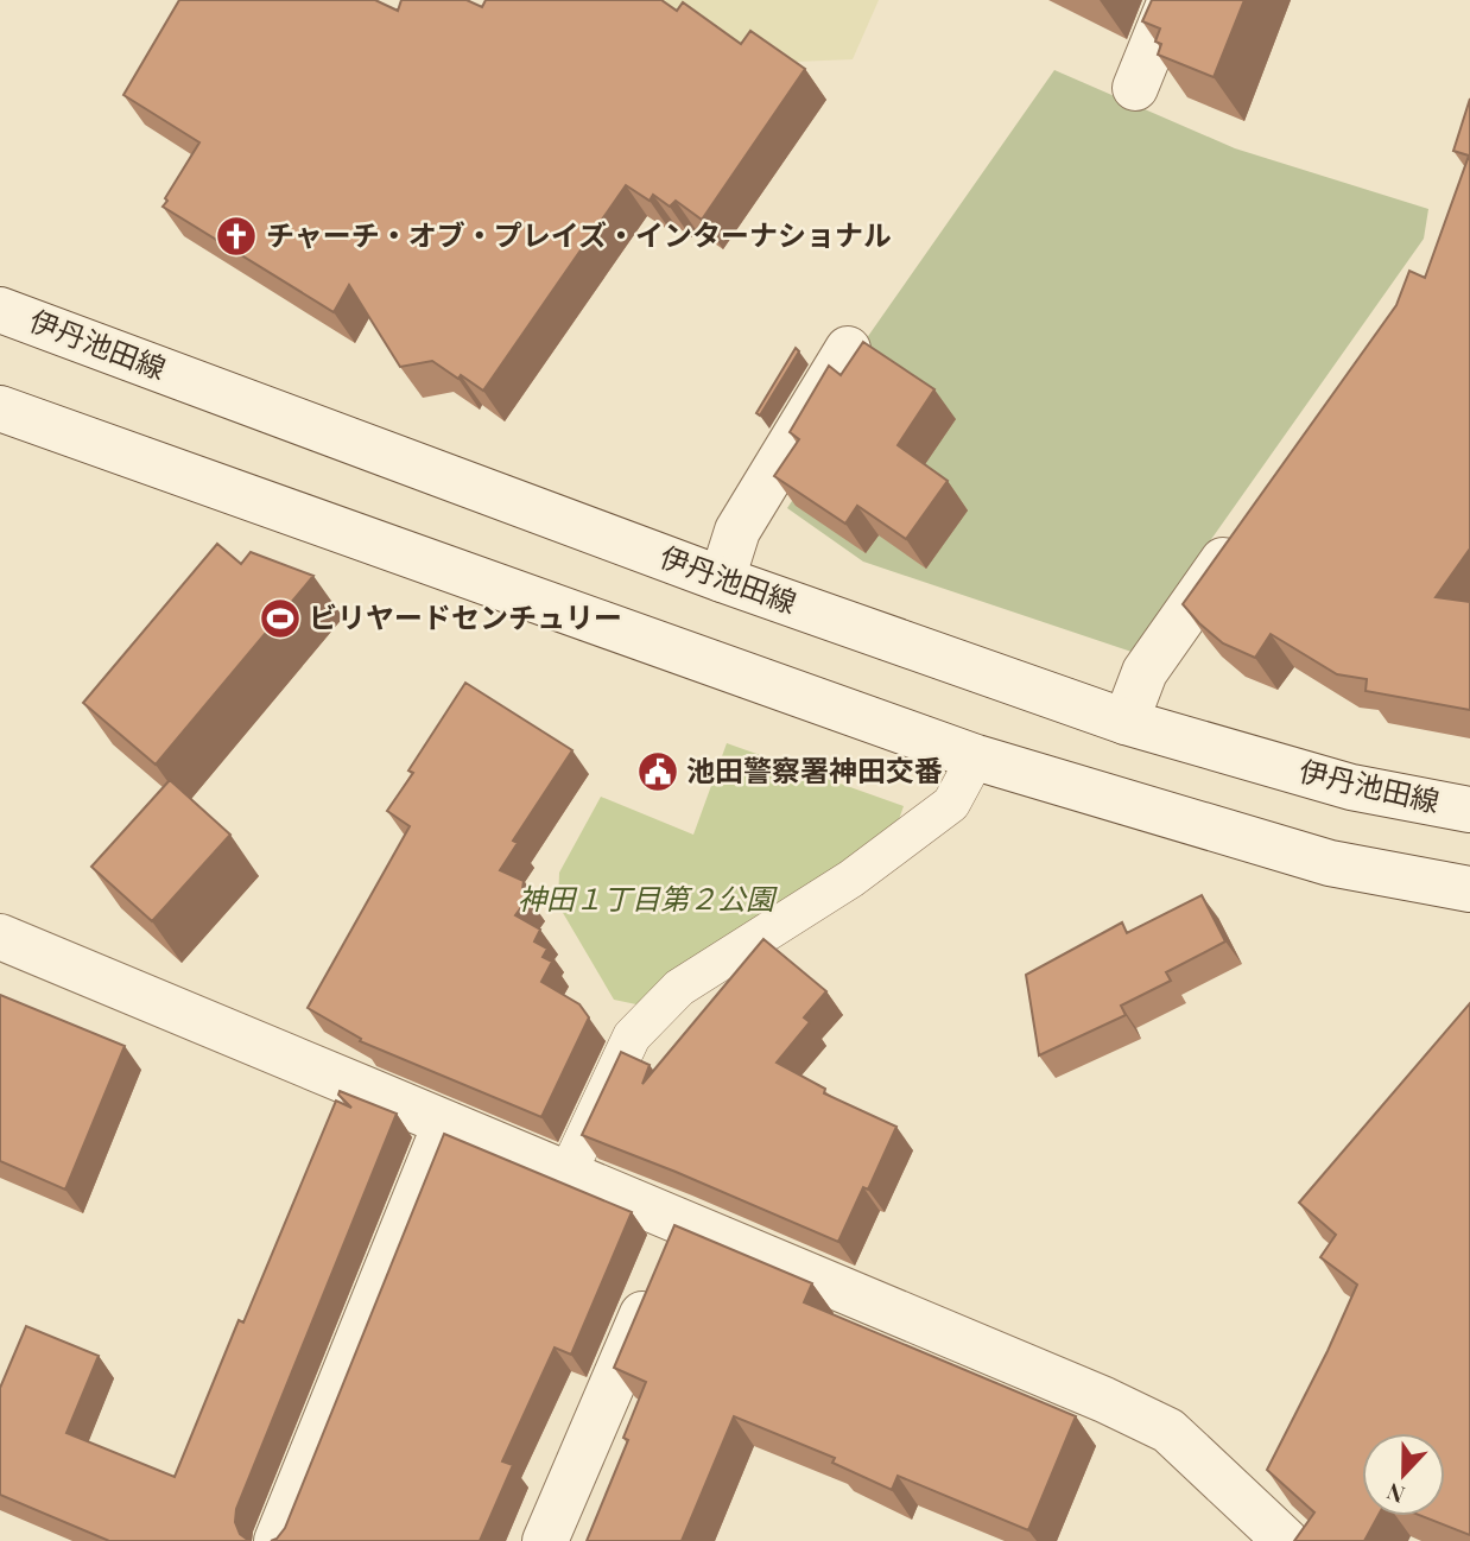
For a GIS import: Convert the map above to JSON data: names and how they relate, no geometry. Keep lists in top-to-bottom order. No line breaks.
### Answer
{"streets":{"main road":["伊丹池田線"]},"parks":["神田１丁目第２公園"],"places":{"church":["チャーチ・オブ・プレイズ・インターナショナル"],"sports":["ビリヤードセンチュリー"],"public building":["池田警察署神田交番"]},"north":"bottom"}
